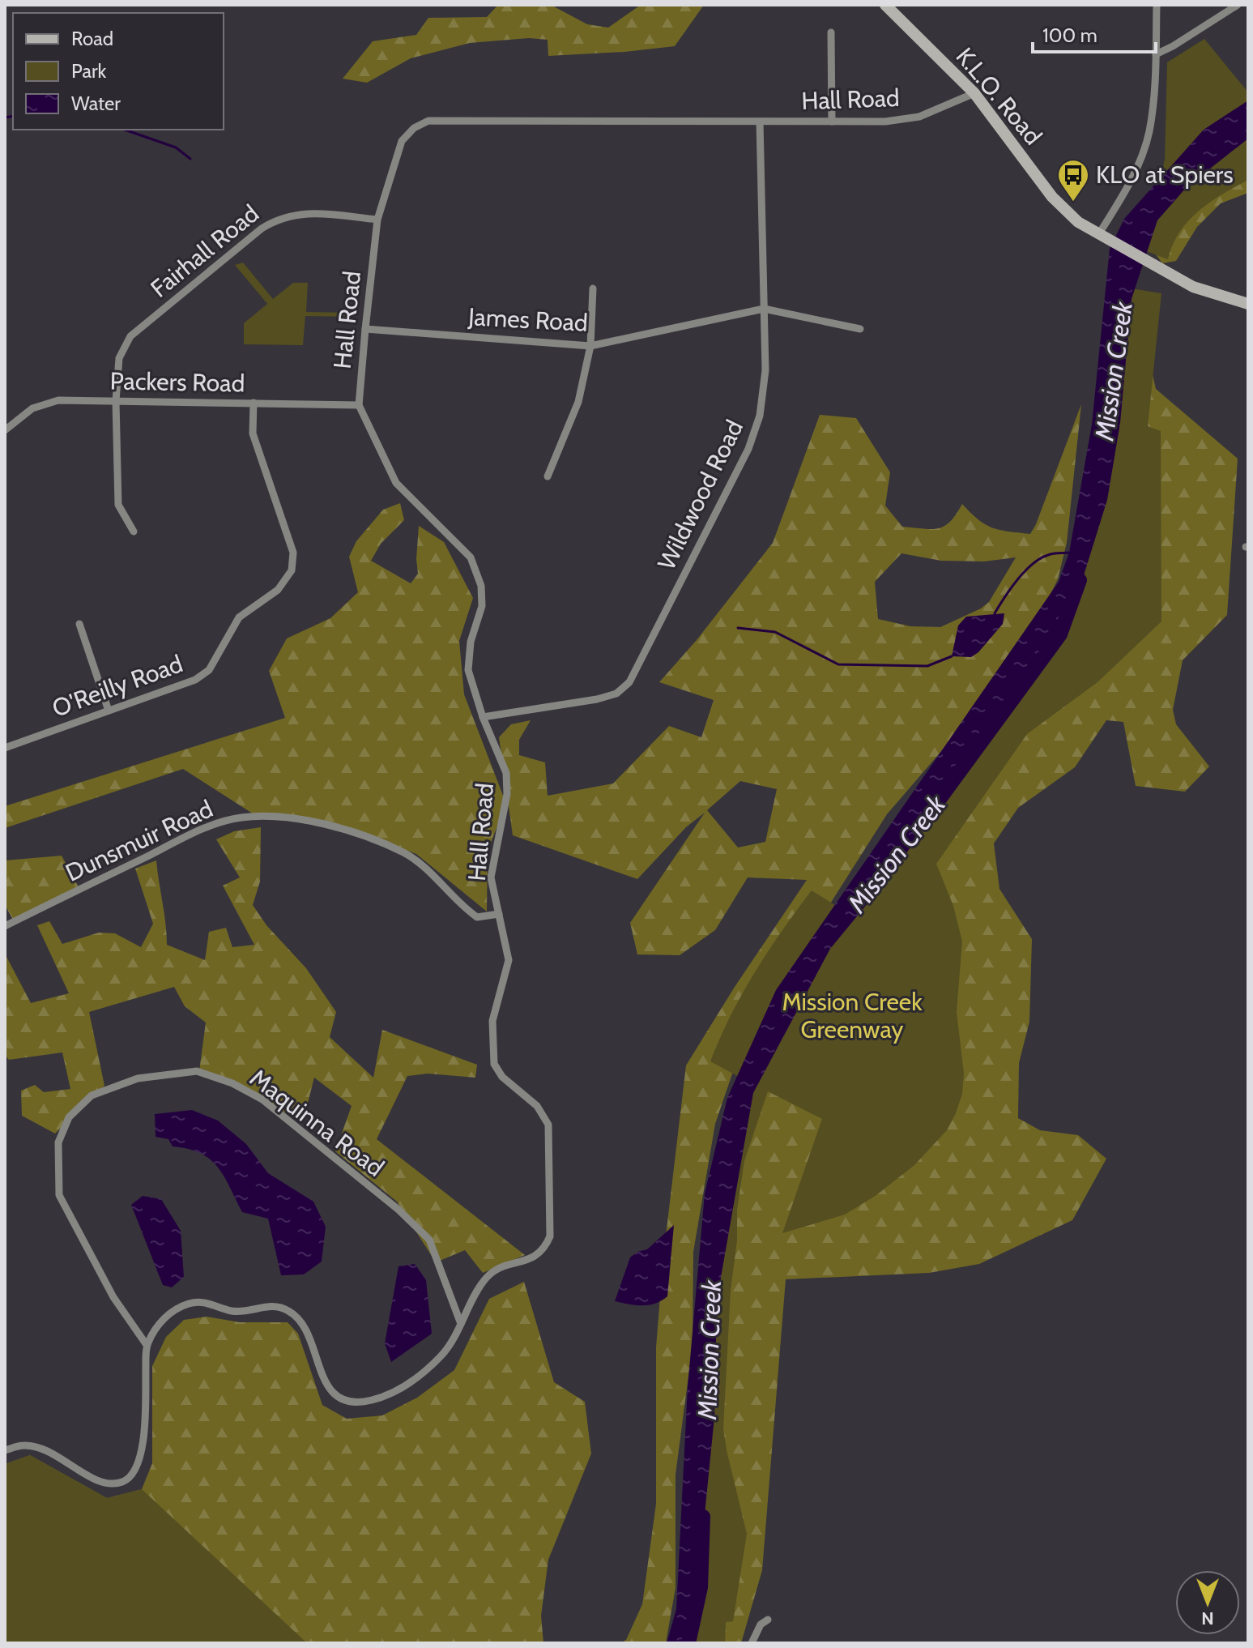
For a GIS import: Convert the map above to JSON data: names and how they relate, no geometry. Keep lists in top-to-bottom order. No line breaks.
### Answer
{"streets":{"main road":["K.L.O. Road"],"street":["Hall Road","Fairhall Road","James Road","Packers Road","Wildwood Road","O'Reilly Road","Dunsmuir Road","Maquinna Road"]},"crossings":[["K.L.O. Road","Hall Road"],["Hall Road","Fairhall Road"],["Hall Road","James Road"],["Hall Road","Packers Road"],["Hall Road","Wildwood Road"],["Hall Road","Dunsmuir Road"],["Hall Road","Maquinna Road"],["Fairhall Road","Packers Road"],["James Road","Wildwood Road"],["Packers Road","O'Reilly Road"]],"water":["Mission Creek"],"parks":["Mission Creek Greenway"],"places":{"bus stop":["KLO at Spiers"]},"legend":["Road","Park","Water"],"scale_bar":"100 m","north":"bottom"}
